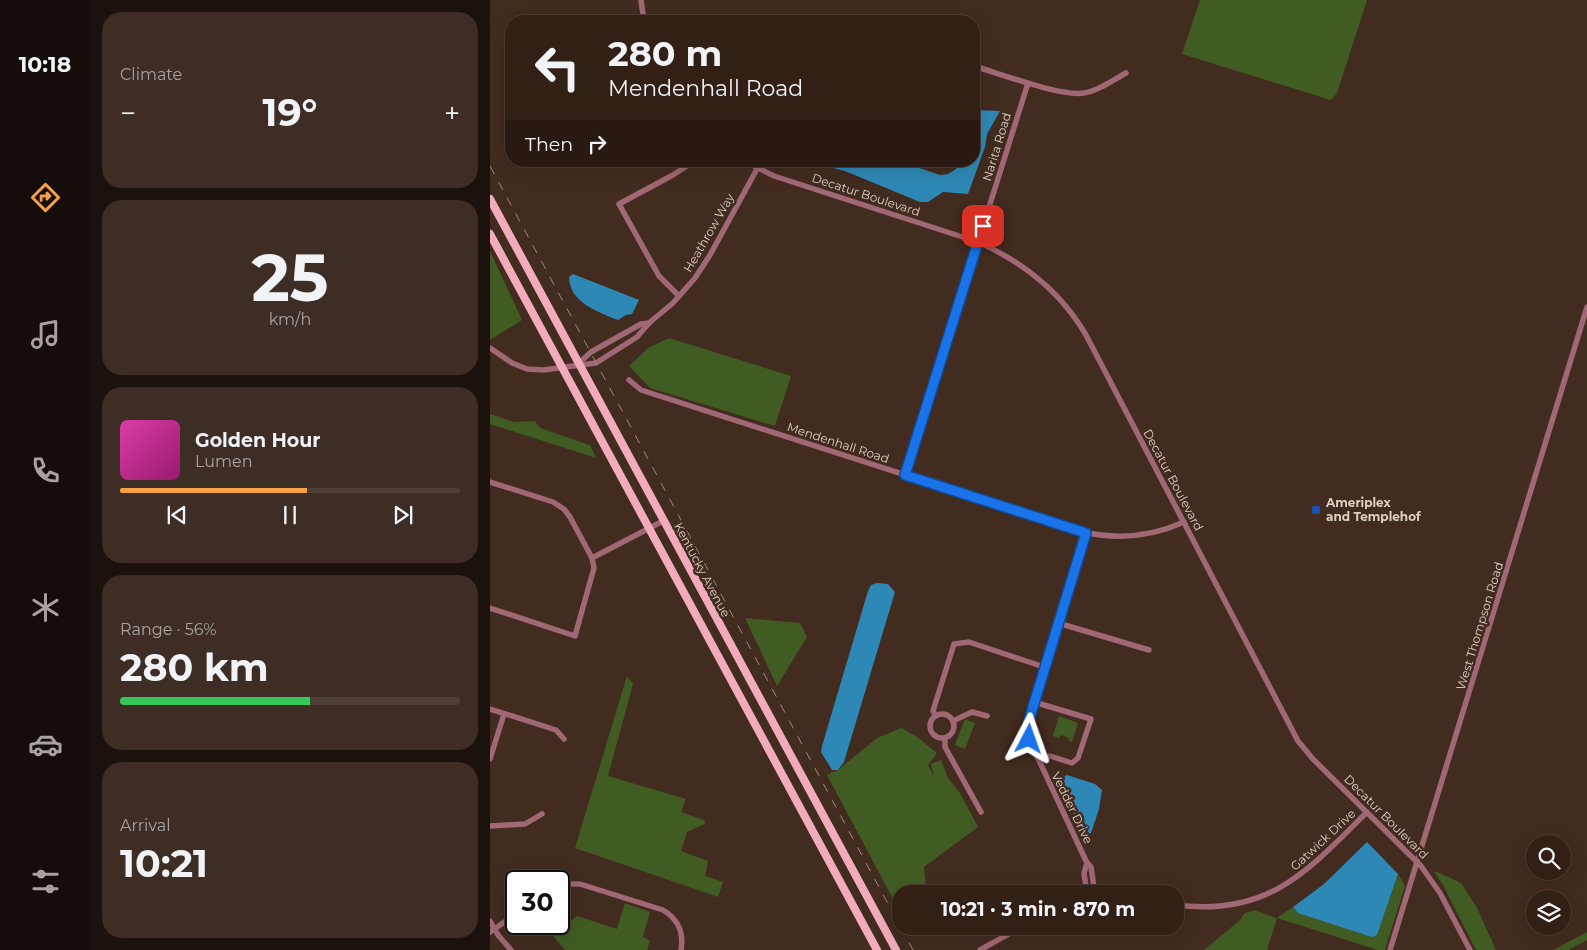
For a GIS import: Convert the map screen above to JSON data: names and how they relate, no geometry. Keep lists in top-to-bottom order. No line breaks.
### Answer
{"streets":{"main road":["Kentucky Avenue"],"street":["Narita Road","Decatur Boulevard","Heathrow Way","Mendenhall Road","West Thompson Road","Vedder Drive","Gatwick Drive"]},"crossings":[["Narita Road","Decatur Boulevard"],["Narita Road","Mendenhall Road"],["Decatur Boulevard","Heathrow Way"],["Decatur Boulevard","Mendenhall Road"],["Decatur Boulevard","West Thompson Road"],["Decatur Boulevard","Gatwick Drive"],["Heathrow Way","Kentucky Avenue"],["Mendenhall Road","Vedder Drive"]],"places":{"transit":["Ameriplex and Templehof"]},"page":{"tabs":"10:18","tile":["Climate",["25","km/h"],["Range · 56%","280 km"],["Arrival","10:21"]],"turn":["280 m","Mendenhall Road"],"heat":["−","19°","+"],"then":"Then","song":["Golden Hour","Lumen"],"limit":"30","trip":"10:21 · 3 min · 870 m"}}
